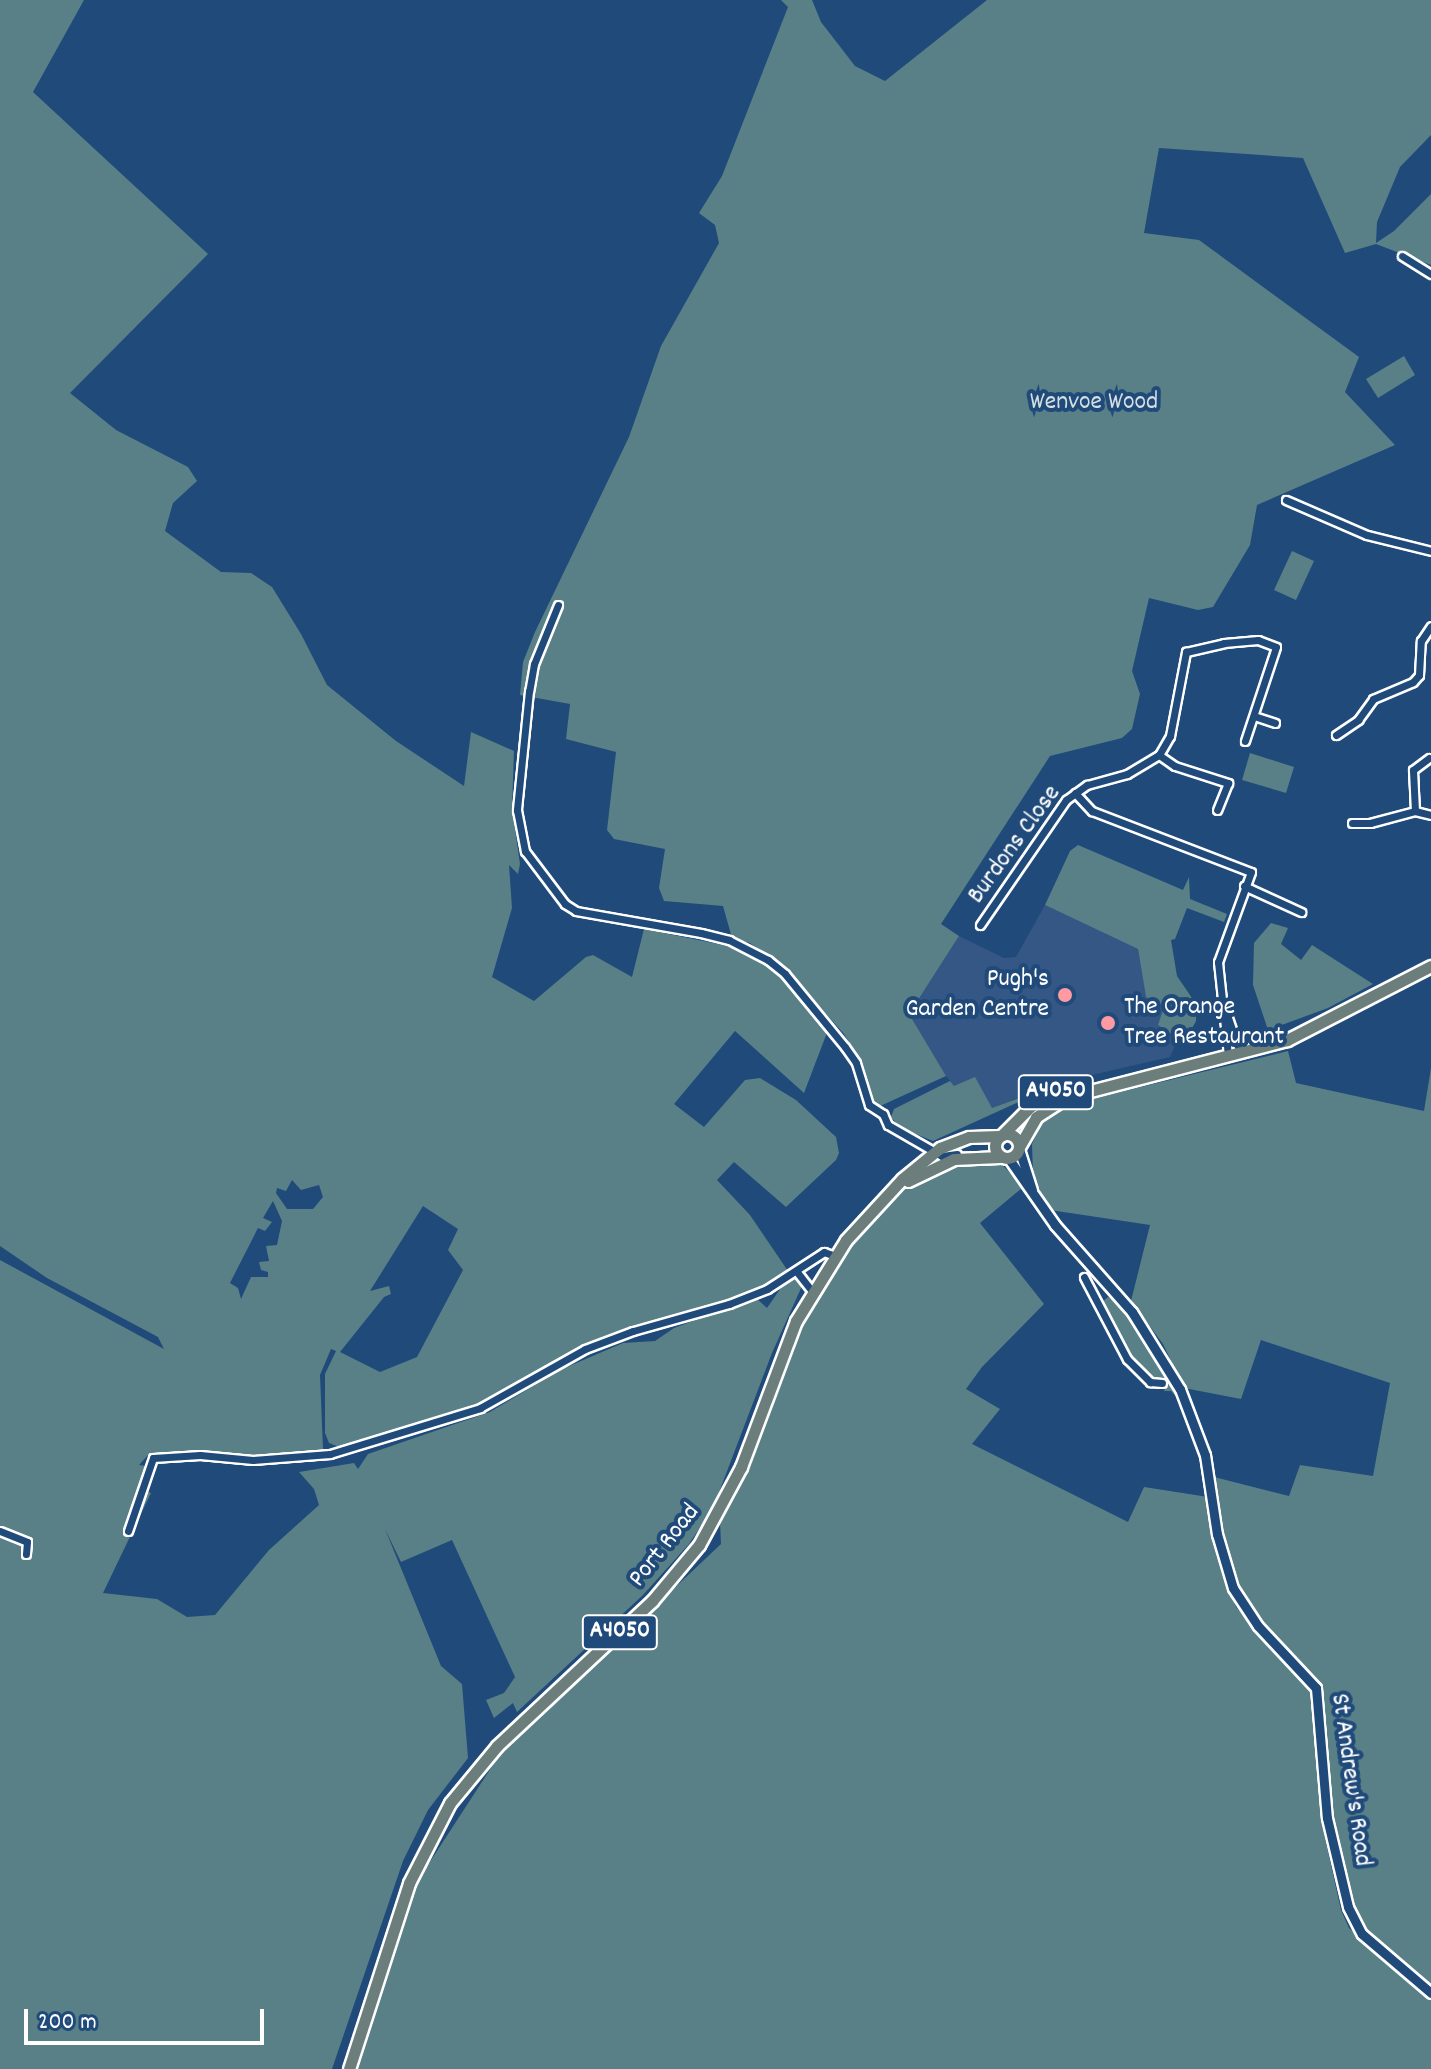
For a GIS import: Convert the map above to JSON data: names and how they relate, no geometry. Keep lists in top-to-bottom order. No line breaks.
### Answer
{"streets":{"main road":["A4050","Port Road"],"street":["Burdons Close","St Andrew's Road"]},"crossings":[["A4050","Port Road"],["A4050","St Andrew's Road"],["Port Road","St Andrew's Road"]],"parks":["Wenvoe Wood"],"places":["Pugh's Garden Centre","The Orange Tree Restaurant"],"scale_bar":"200 m"}
